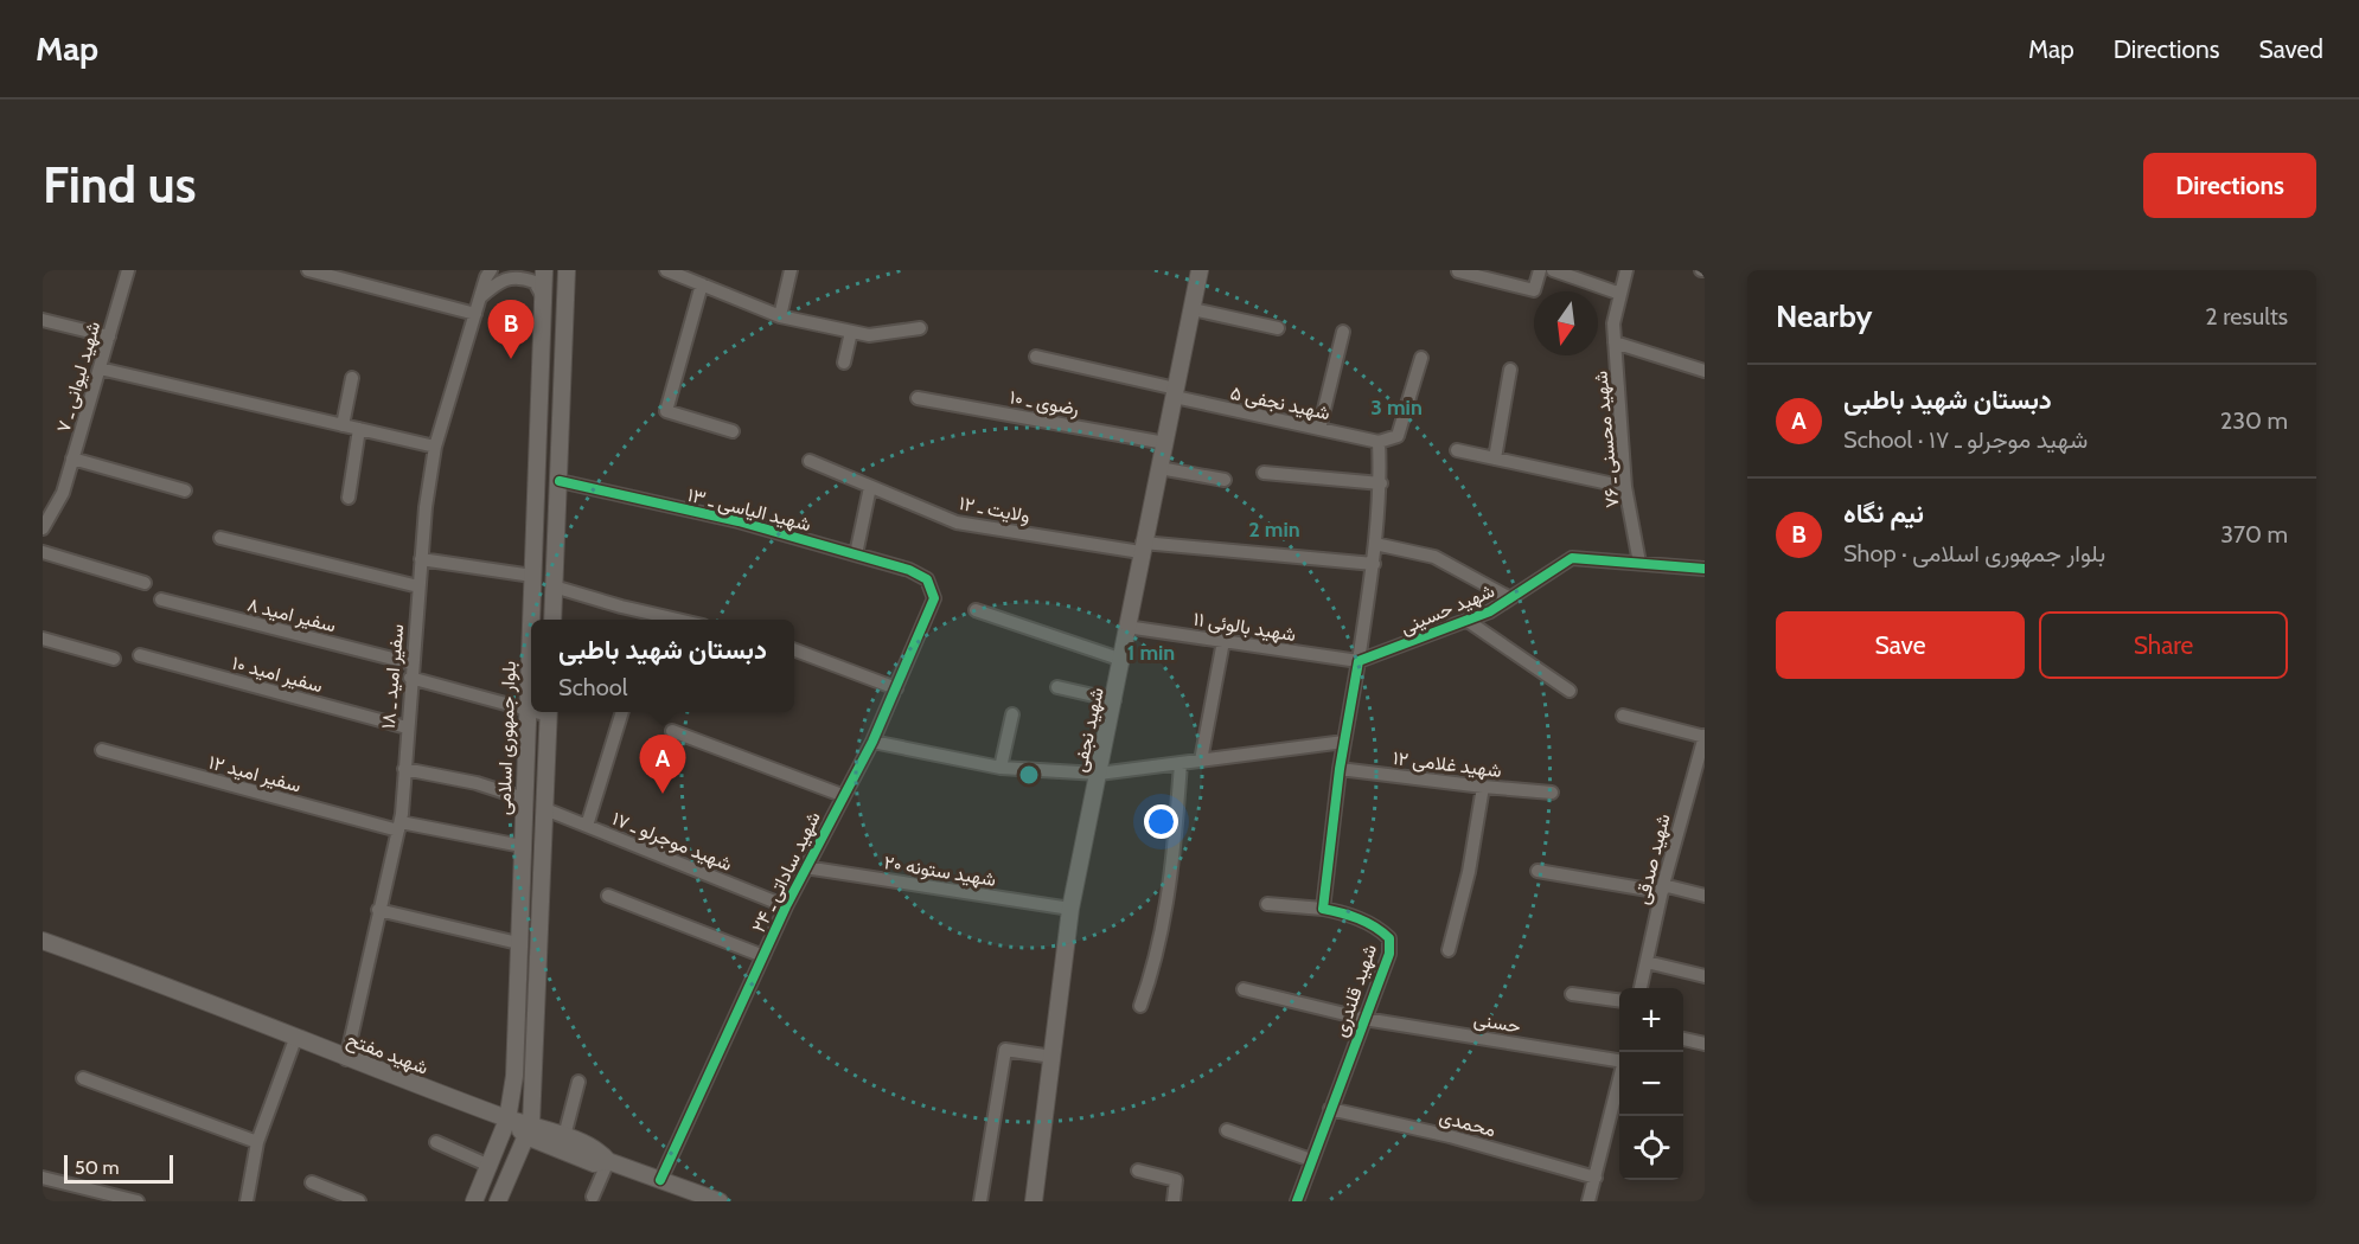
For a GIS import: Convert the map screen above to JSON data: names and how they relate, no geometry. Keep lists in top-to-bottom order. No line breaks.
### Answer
{"streets":{"main road":["شهید نجفی","بلوار جمهوری اسلامی","شهید مفتح"],"street":["شهید لیوانی ـ ۷","رضوی ـ ۱۰","شهید نجفی ۵","شهید محسنی ـ ۷۶","شهید الیاسی ـ ۱۳","ولایت ـ ۱۲","شهید حسینی","سفیر امید ۸","شهید بالوئی ۱۱","سفیر امید ۱۰","سفیر امید ـ ۱۸","شهید غلامی ۱۲","سفیر امید ۱۲","شهید موجرلو ـ ۱۷","شهید صدقی","شهید ستونه ۲۰","شهید ساداتی ـ ۲۴","شهید قلندری","حسنی","محمدی"]},"crossings":[["رضوی ـ ۱۰","شهید نجفی"],["شهید نجفی ۵","شهید نجفی"],["شهید محسنی ـ ۷۶","شهید حسینی"],["شهید الیاسی ـ ۱۳","شهید ساداتی ـ ۲۴"],["ولایت ـ ۱۲","شهید نجفی"],["شهید حسینی","شهید بالوئی ۱۱"],["سفیر امید ۸","سفیر امید ـ ۱۸"],["شهید بالوئی ۱۱","شهید نجفی"],["سفیر امید ۱۰","سفیر امید ـ ۱۸"],["سفیر امید ـ ۱۸","سفیر امید ۱۲"],["سفیر امید ـ ۱۸","شهید مفتح"],["شهید نجفی","شهید ستونه ۲۰"],["بلوار جمهوری اسلامی","سفیر امید ۱۲"],["بلوار جمهوری اسلامی","شهید مفتح"],["شهید موجرلو ـ ۱۷","شهید ساداتی ـ ۲۴"],["شهید ستونه ۲۰","شهید ساداتی ـ ۲۴"],["شهید ساداتی ـ ۲۴","شهید مفتح"],["شهید قلندری","حسنی"],["شهید قلندری","محمدی"]],"scale_bar":"50 m","north":"bottom","page":{"header":"Map","nav":["Map","Directions","Saved"],"buttons":["Directions",["Save","Share"]],"title":"Find us","heading":["Nearby","2 results"],"pins":["B","A"],"list":[{"mark":"A","name":"دبستان شهید باطبی","note":"School · شهید موجرلو ـ ۱۷","value":"230 m"},{"mark":"B","name":"نیم نگاه","note":"Shop · بلوار جمهوری اسلامی","value":"370 m"}],"popup":["دبستان شهید باطبی","School"],"map_buttons":["+","−"],"scale":"50 m"},"rings":["3 min","2 min","1 min"]}
